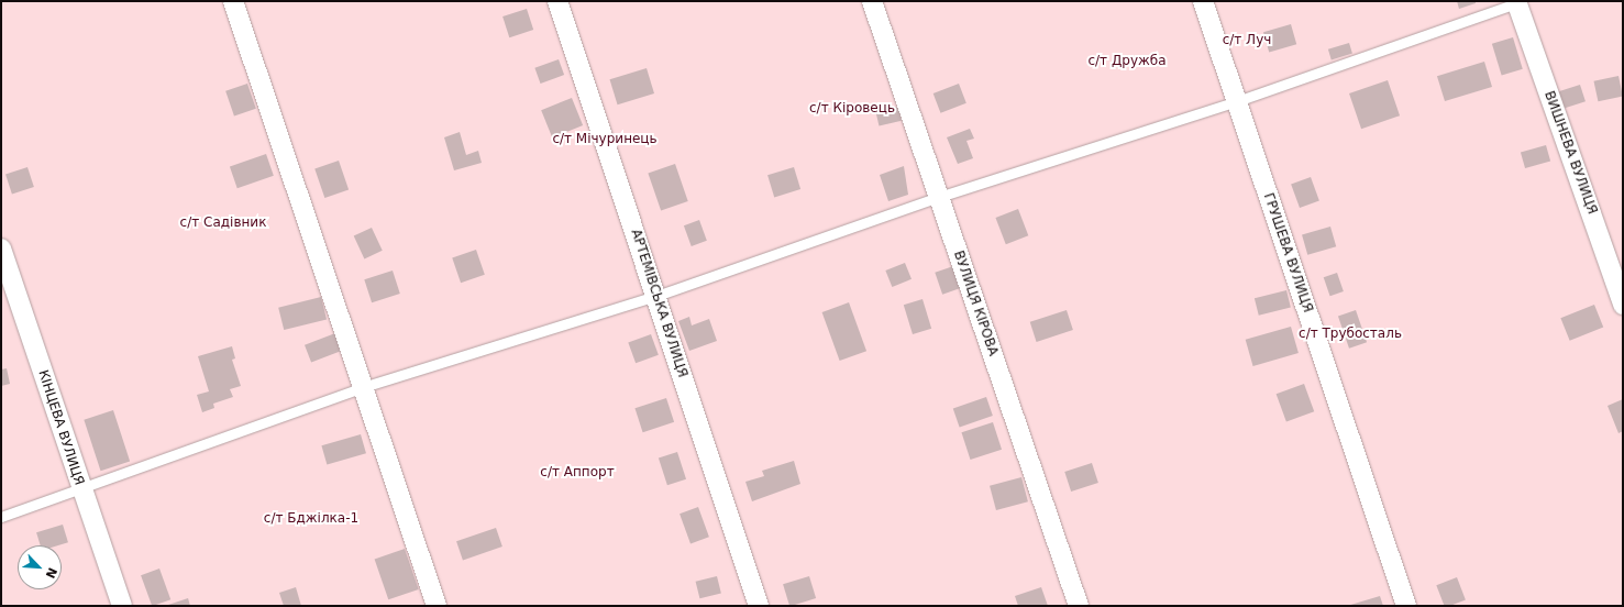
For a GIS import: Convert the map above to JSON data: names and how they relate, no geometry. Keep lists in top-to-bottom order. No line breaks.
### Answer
{"streets":{"street":["ВИШНЕВА ВУЛИЦЯ","ГРУШЕВА ВУЛИЦЯ","АРТЕМІВСЬКА ВУЛИЦЯ","ВУЛИЦЯ КІРОВА","КІНЦЕВА ВУЛИЦЯ"]},"parks":["с/т Луч","с/т Дружба","с/т Кіровець","с/т Мічуринець","с/т Садівник","с/т Трубосталь","с/т Аппорт","с/т Бджілка-1"],"north":"bottom right"}
